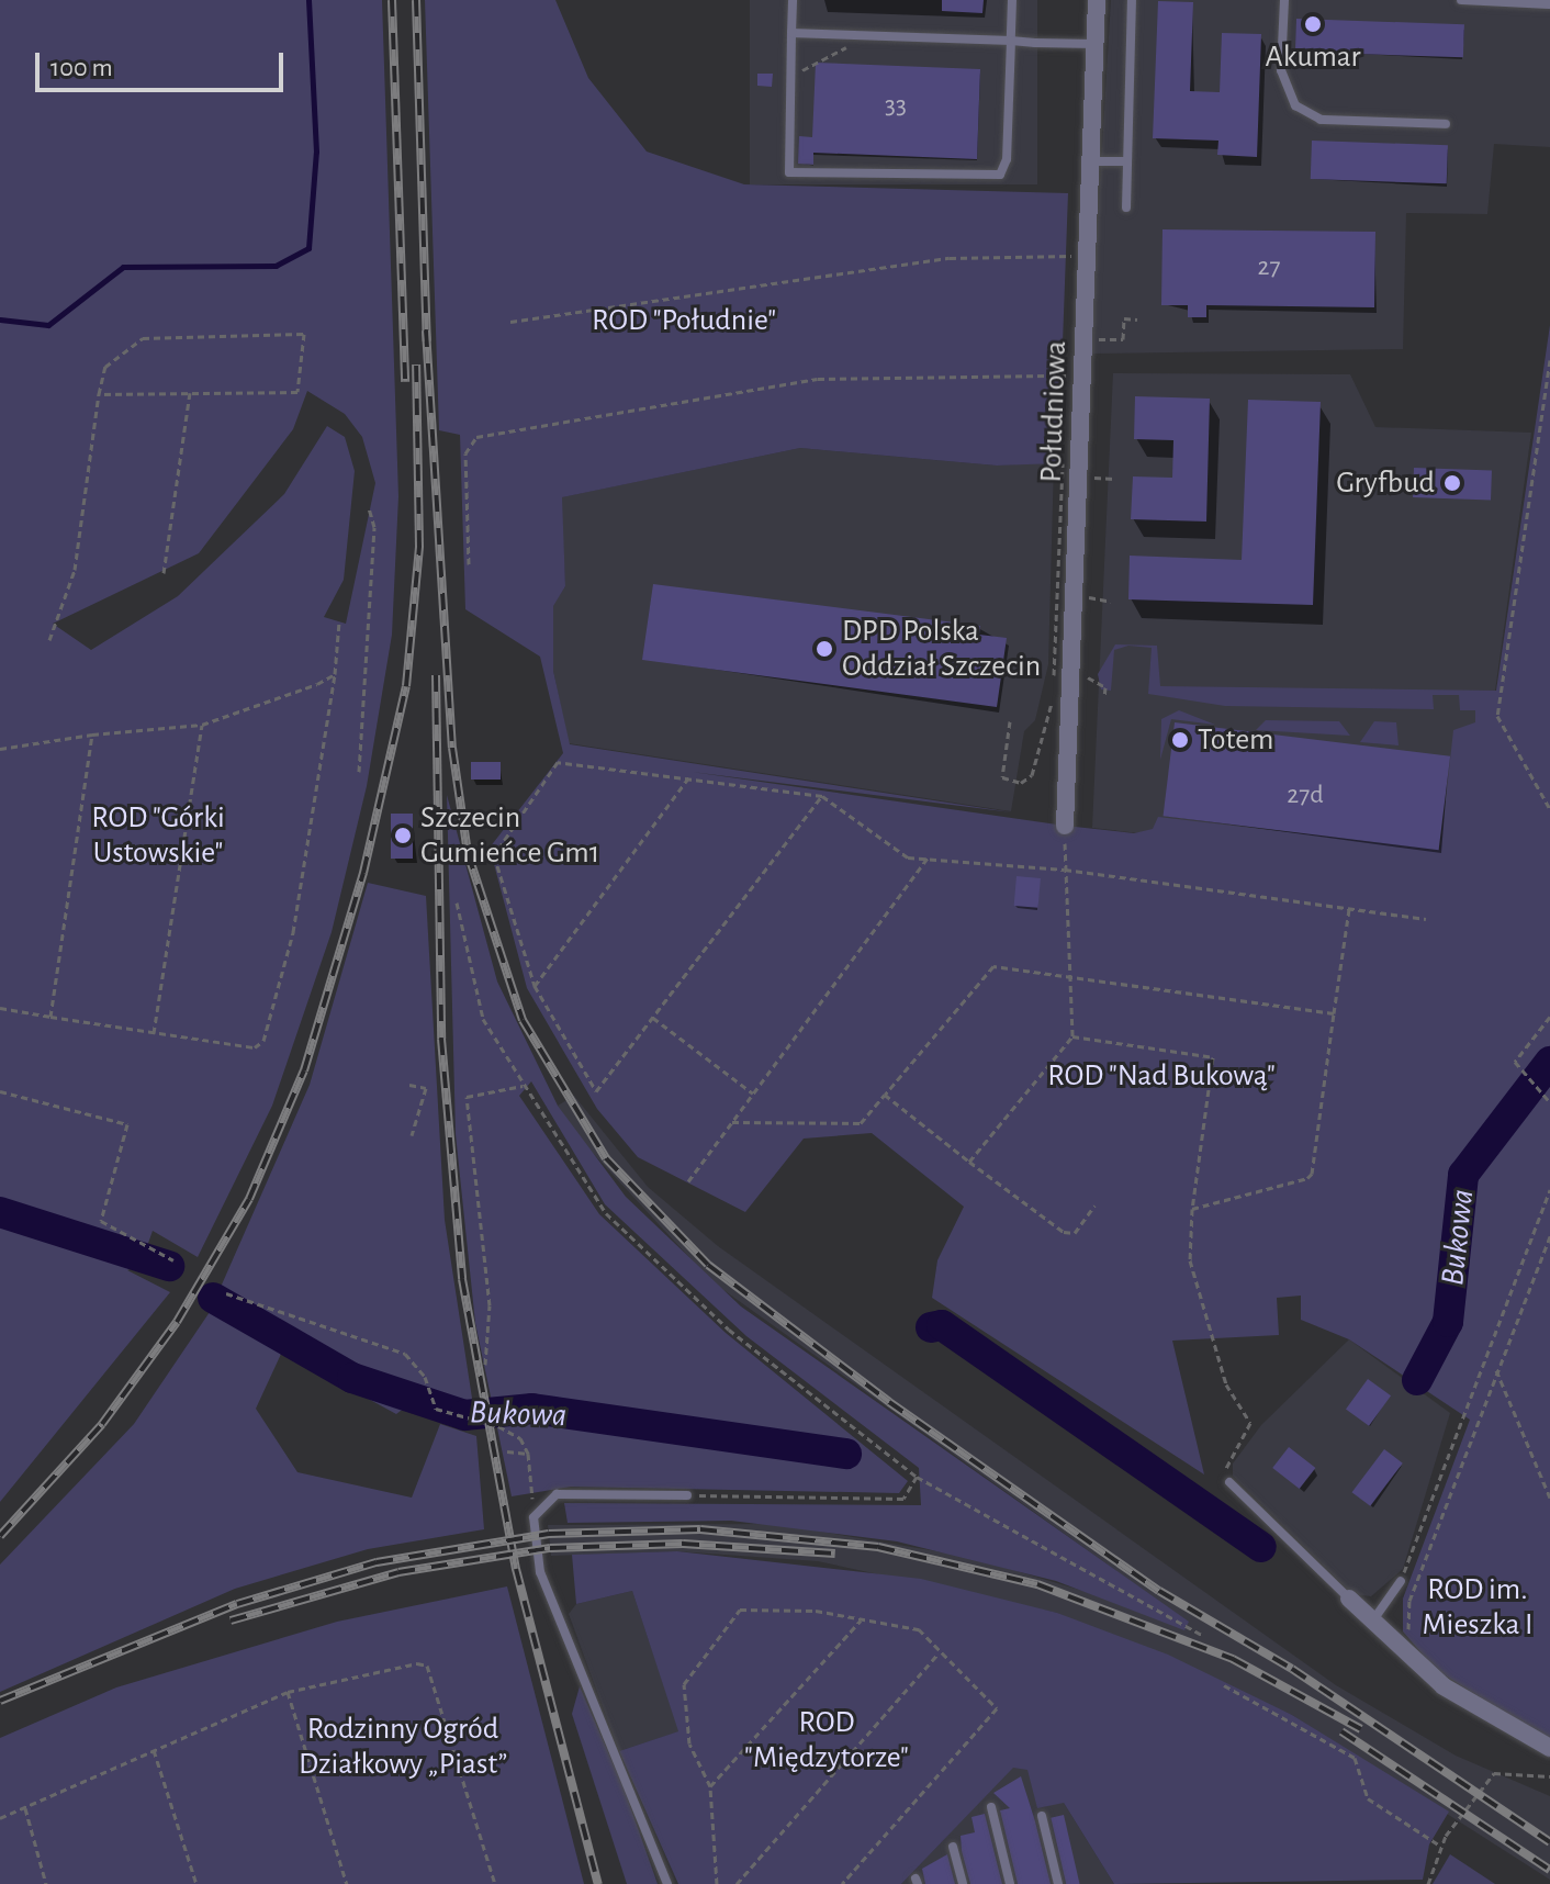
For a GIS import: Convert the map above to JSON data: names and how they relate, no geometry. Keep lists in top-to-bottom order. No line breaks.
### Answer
{"streets":{"street":["Południowa"]},"water":["Bukowa"],"parks":["ROD \"Południe\"","ROD \"Górki Ustowskie\"","ROD \"Nad Bukową\"","ROD im. Mieszka I","ROD \"Międzytorze\"","Rodzinny Ogród Działkowy „Piast”"],"places":["Akumar","Gryfbud","DPD Polska Oddział Szczecin","Totem","Szczecin Gumieńce Gm1"],"house_numbers":["33","27","27d"],"scale_bar":"100 m"}
